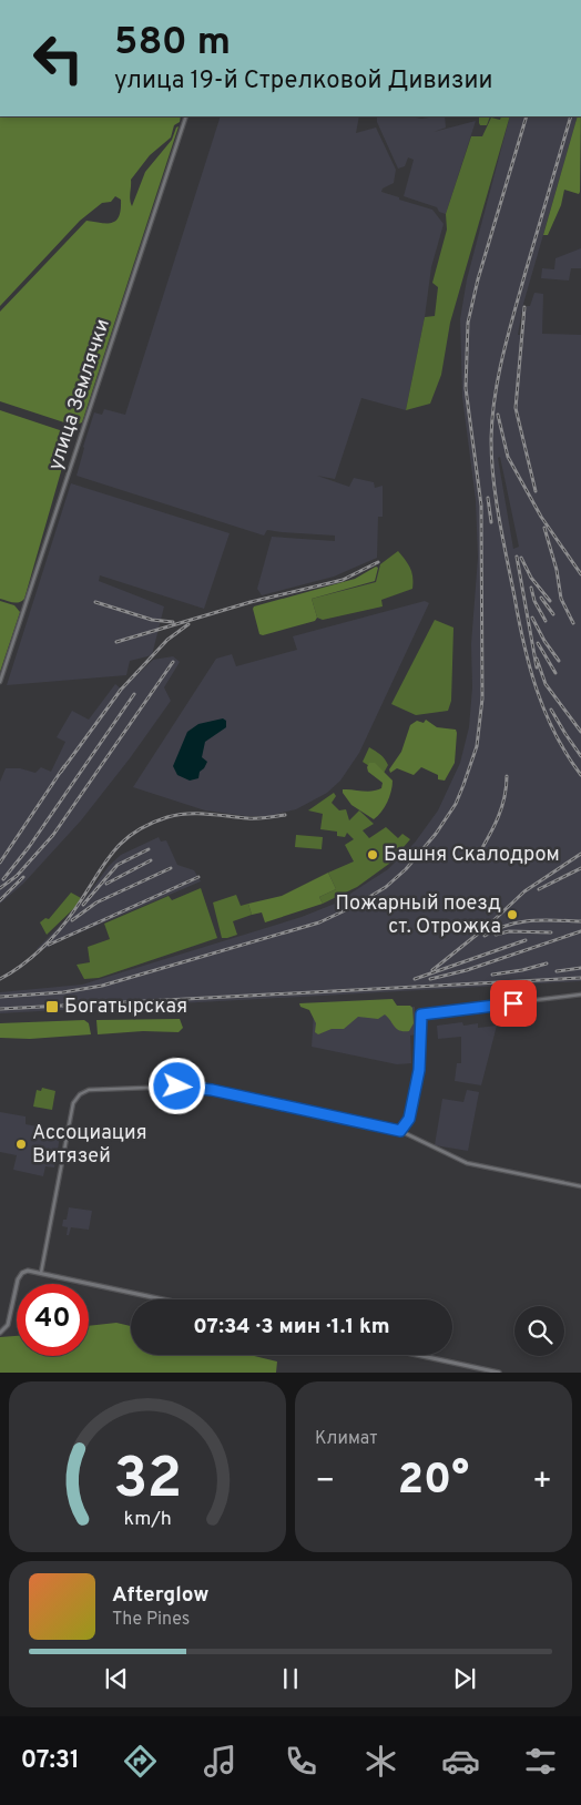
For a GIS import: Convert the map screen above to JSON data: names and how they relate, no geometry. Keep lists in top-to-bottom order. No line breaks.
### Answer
{"streets":{"street":["улица Землячки"]},"places":{"other":["Башня Скалодром","Пожарный поезд ст. Отрожка","Ассоциация Витязей"],"transit":["Богатырская"]},"page":{"turn":["580 m","улица 19-й Стрелковой Дивизии"],"limit":"40","trip":"07:34 · 3 мин · 1.1 km","tile":"Климат","heat":["−","20°","+"],"song":["Afterglow","The Pines"],"tabs":"07:31","gauge":["32","km/h"]}}
